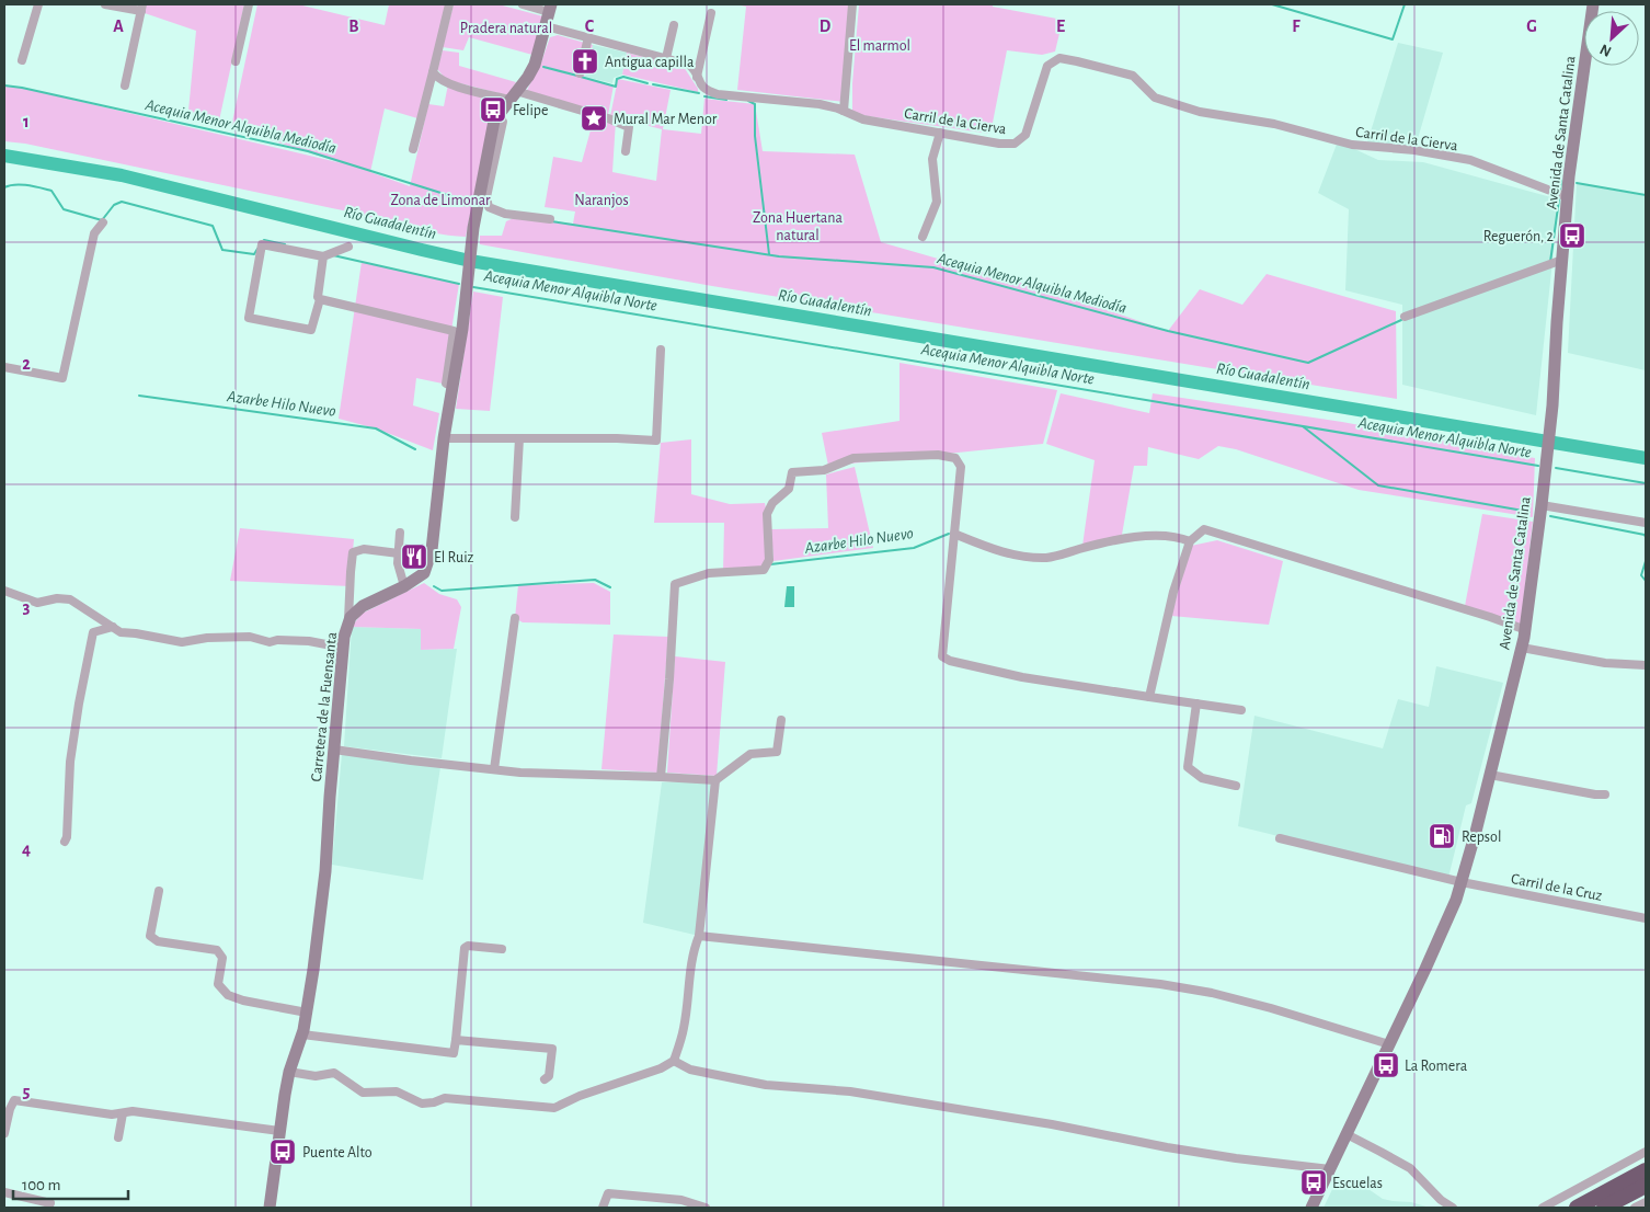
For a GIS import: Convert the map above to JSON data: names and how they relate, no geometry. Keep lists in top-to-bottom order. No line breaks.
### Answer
{"streets":{"main road":["Avenida de Santa Catalina","Carretera de la Fuensanta"],"street":["Carril de la Cierva","Carril de la Cruz"]},"crossings":[["Carril de la Cierva","Avenida de Santa Catalina"],["Carril de la Cierva","Carretera de la Fuensanta"],["Avenida de Santa Catalina","Carril de la Cruz"]],"water":["Acequia Menor Alquibla Mediodía","Río Guadalentín","Acequia Menor Alquibla Norte","Azarbe Hilo Nuevo"],"parks":["Pradera natural","El marmol","Zona de Limonar","Naranjos","Zona Huertana natural"],"places":{"church":["Antigua capilla"],"bus stop":["Felipe","Reguerón, 2","La Romera","Puente Alto","Escuelas"],"place":["Mural Mar Menor"],"restaurant":["El Ruiz"],"fuel station":["Repsol"]},"scale_bar":"100 m","north":"bottom left","grid":{"columns":["A","B","C","D","E","F","G"],"rows":["1","2","3","4","5"]}}
